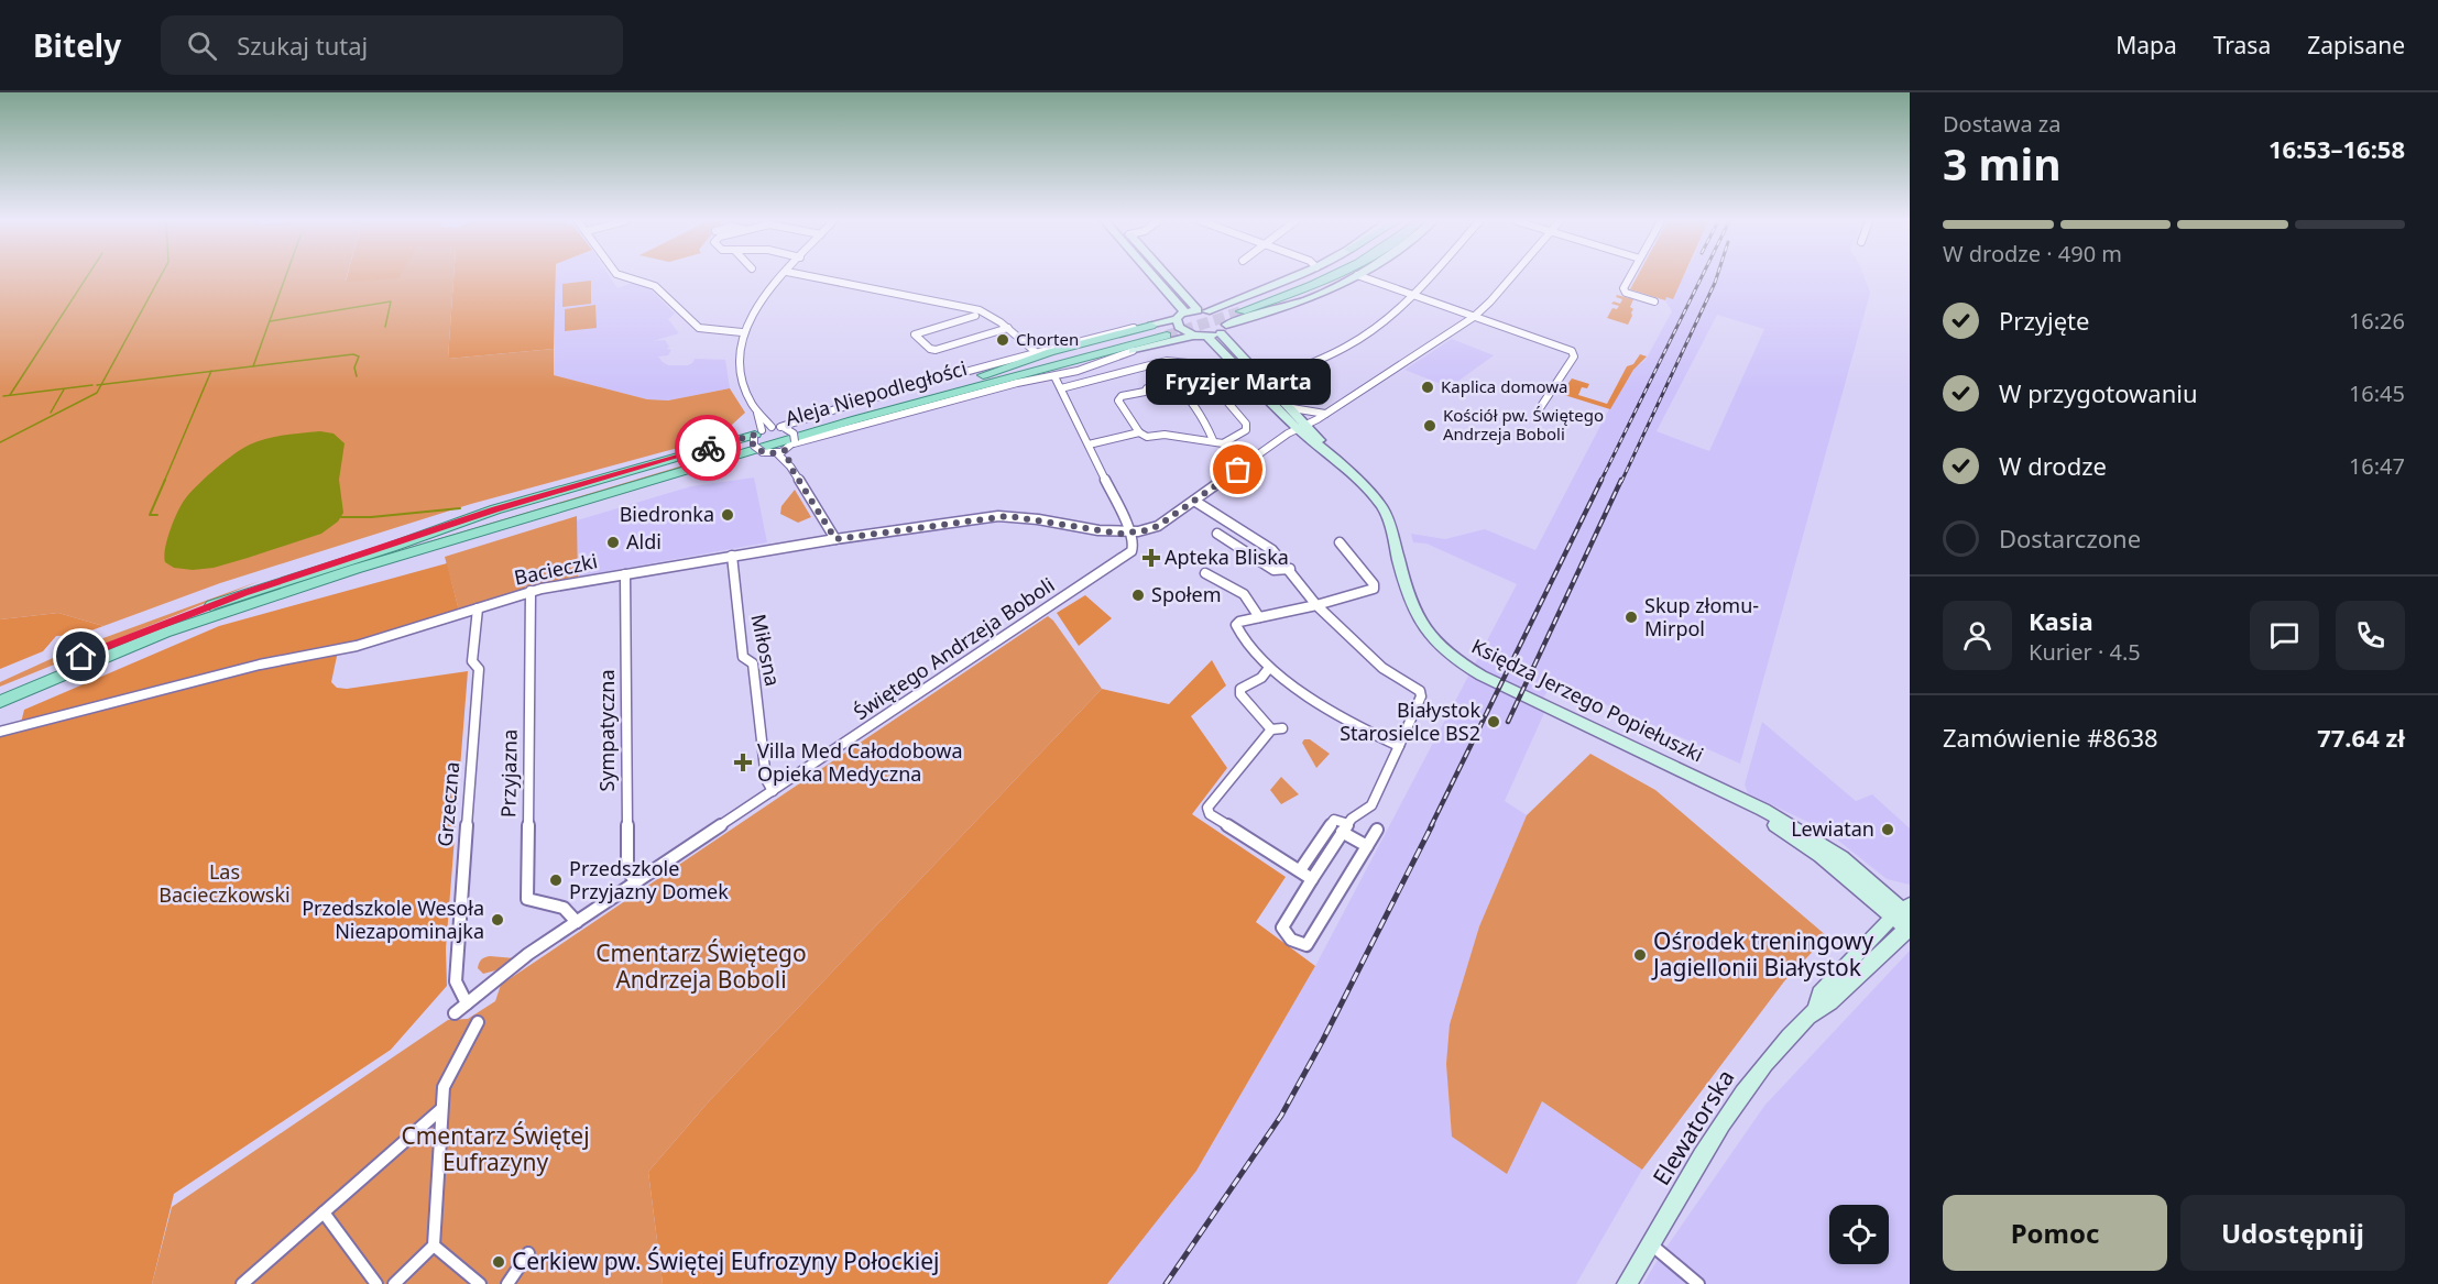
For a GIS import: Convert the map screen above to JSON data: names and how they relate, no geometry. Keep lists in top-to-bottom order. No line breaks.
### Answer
{"streets":{"main road":["Aleja Niepodległości","Księdza Jerzego Popiełuszki","Elewatorska"],"street":["Bacieczki","Świętego Andrzeja Boboli","Miłosna","Sympatyczna","Przyjazna","Grzeczna"]},"crossings":[["Bacieczki","Świętego Andrzeja Boboli"],["Bacieczki","Miłosna"],["Bacieczki","Sympatyczna"],["Bacieczki","Przyjazna"],["Bacieczki","Grzeczna"],["Świętego Andrzeja Boboli","Miłosna"],["Świętego Andrzeja Boboli","Sympatyczna"],["Świętego Andrzeja Boboli","Przyjazna"],["Świętego Andrzeja Boboli","Grzeczna"],["Księdza Jerzego Popiełuszki","Elewatorska"]],"parks":["Las Bacieczkowski","Cmentarz Świętego Andrzeja Boboli","Cmentarz Świętej Eufrazyny"],"places":{"other":["Chorten","Kaplica domowa","Kościół pw. Świętego Andrzeja Boboli","Fryzjer Marta","Biedronka","Aldi","Społem","Skup złomu- Mirpol","Białystok Starosielce BS2","Lewiatan","Przedszkole Przyjazny Domek","Przedszkole Wesoła Niezapominajka","Ośrodek treningowy Jagiellonii Białystok","Cerkiew pw. Świętej Eufrozyny Połockiej"],"health":["Apteka Bliska","Villa Med Całodobowa Opieka Medyczna"]},"page":{"header":"Bitely","search":"Szukaj tutaj","nav":["Mapa","Trasa","Zapisane"],"heading":["3 min","Dostawa za","16:53–16:58"],"panel":["Kasia","Kurier · 4.5","Zamówienie #8638","77.64 zł"],"bar":"W drodze · 490 m","list":[["Przyjęte","16:26"],["W przygotowaniu","16:45"],["W drodze","16:47"],"Dostarczone"],"bubble":"Fryzjer Marta","buttons":["Pomoc","Udostępnij"]}}
